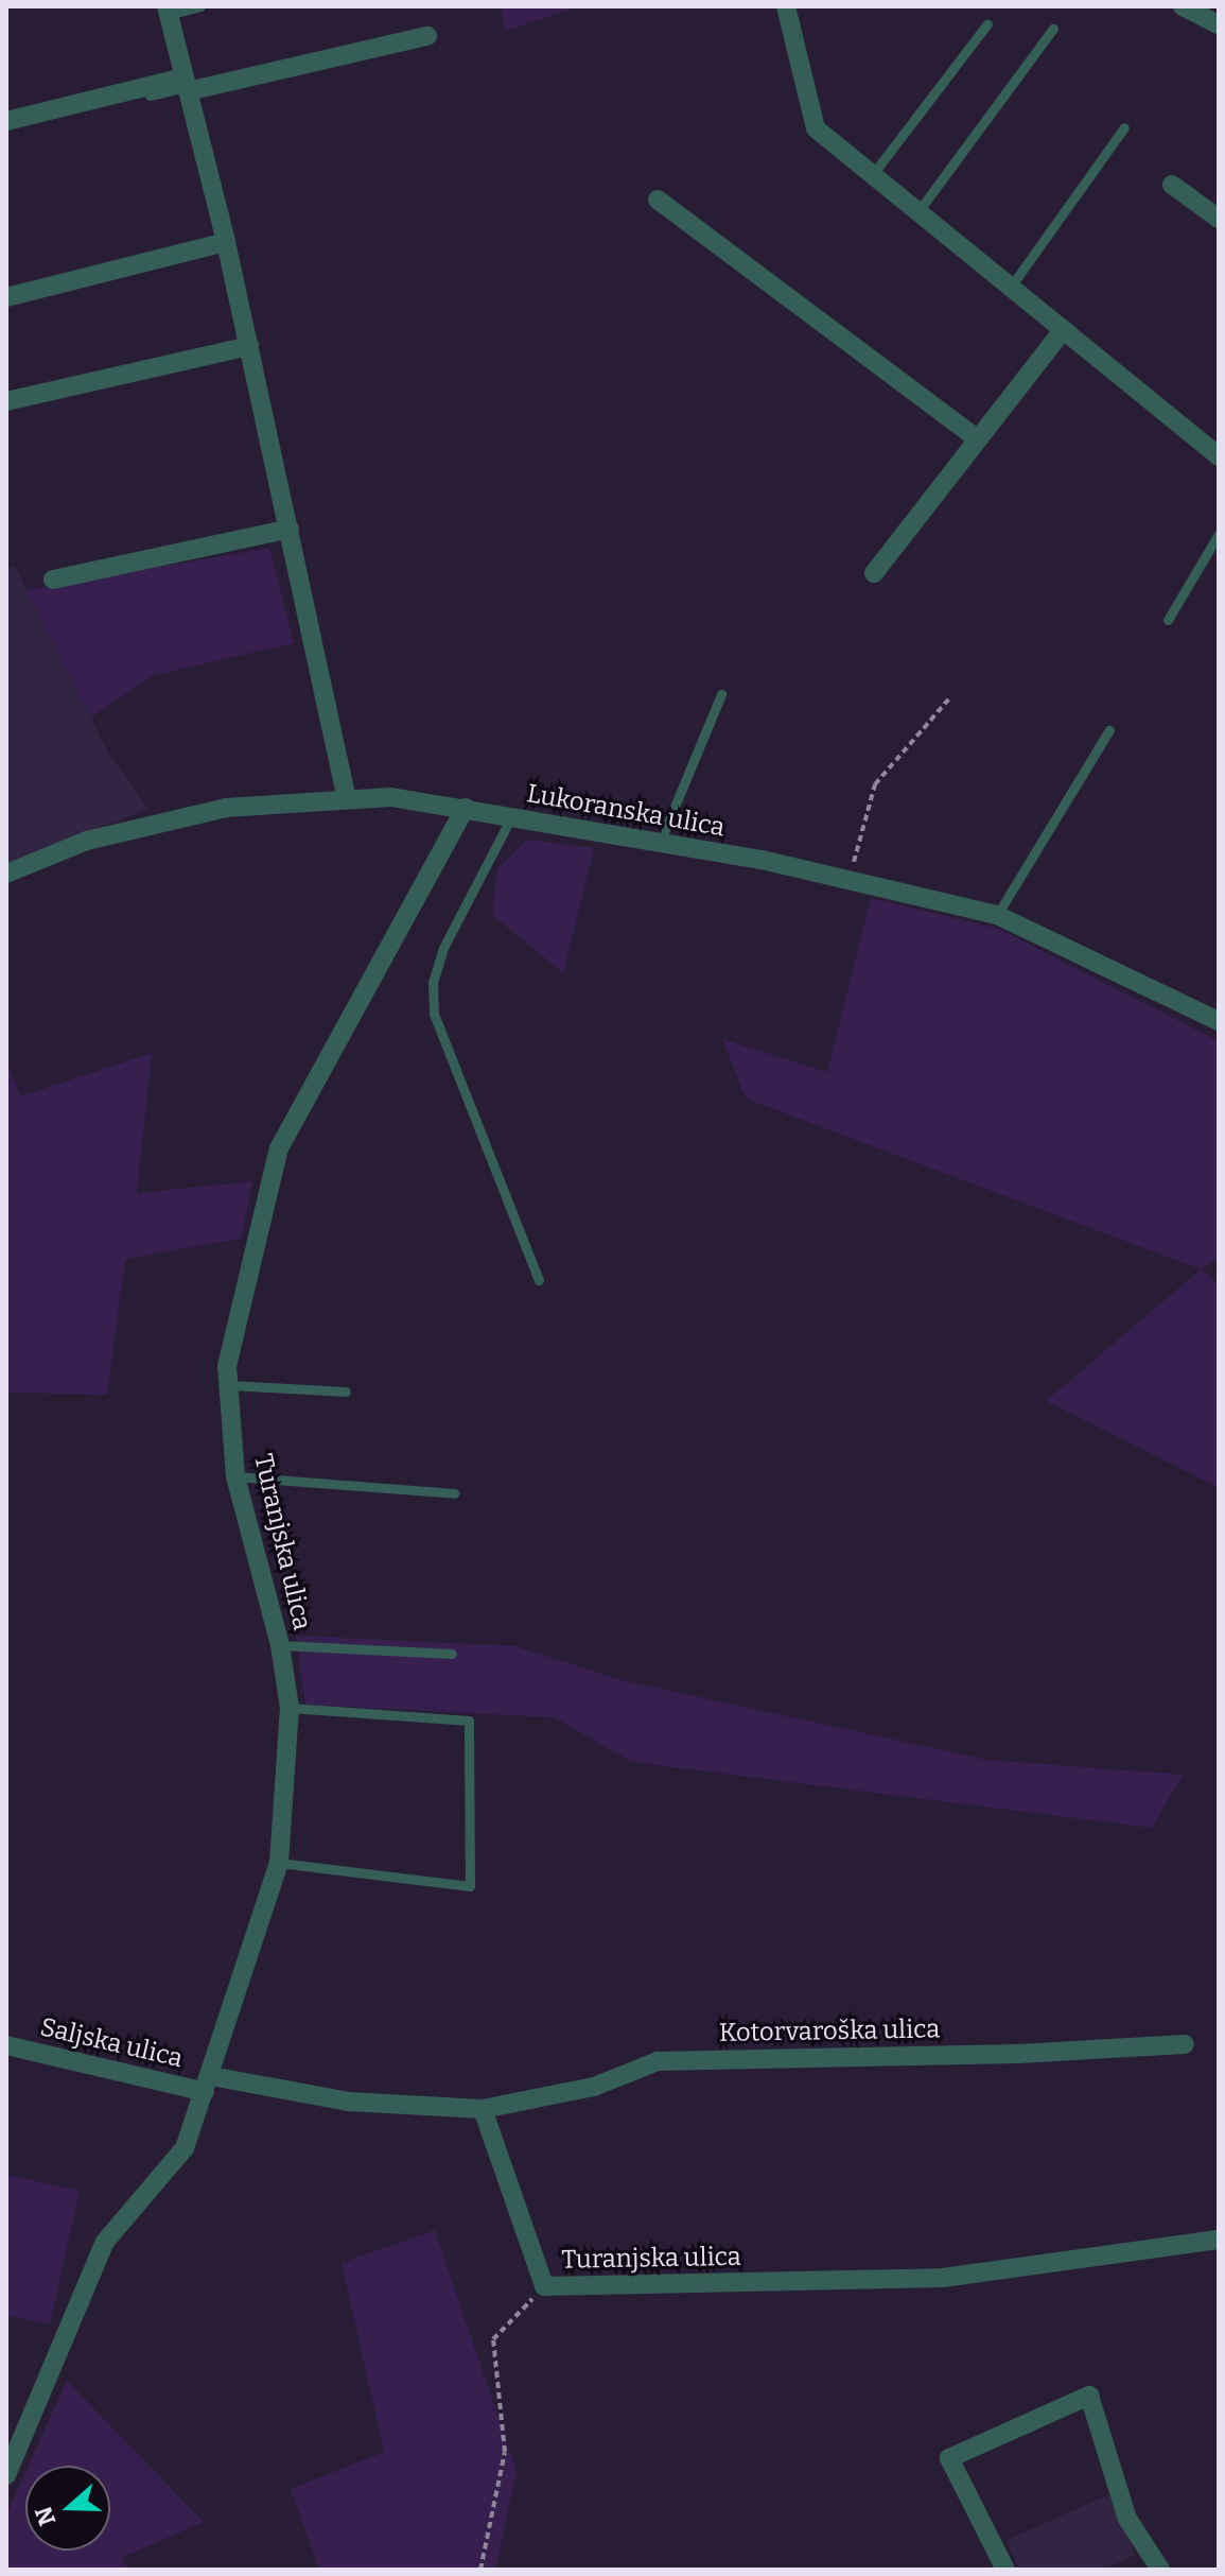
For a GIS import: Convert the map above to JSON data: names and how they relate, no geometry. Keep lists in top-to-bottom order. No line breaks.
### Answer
{"streets":{"street":["Lukoranska ulica","Turanjska ulica","Kotorvaroška ulica","Saljska ulica"]},"crossings":[["Lukoranska ulica","Turanjska ulica"],["Turanjska ulica","Kotorvaroška ulica"],["Turanjska ulica","Saljska ulica"]],"north":"left"}
